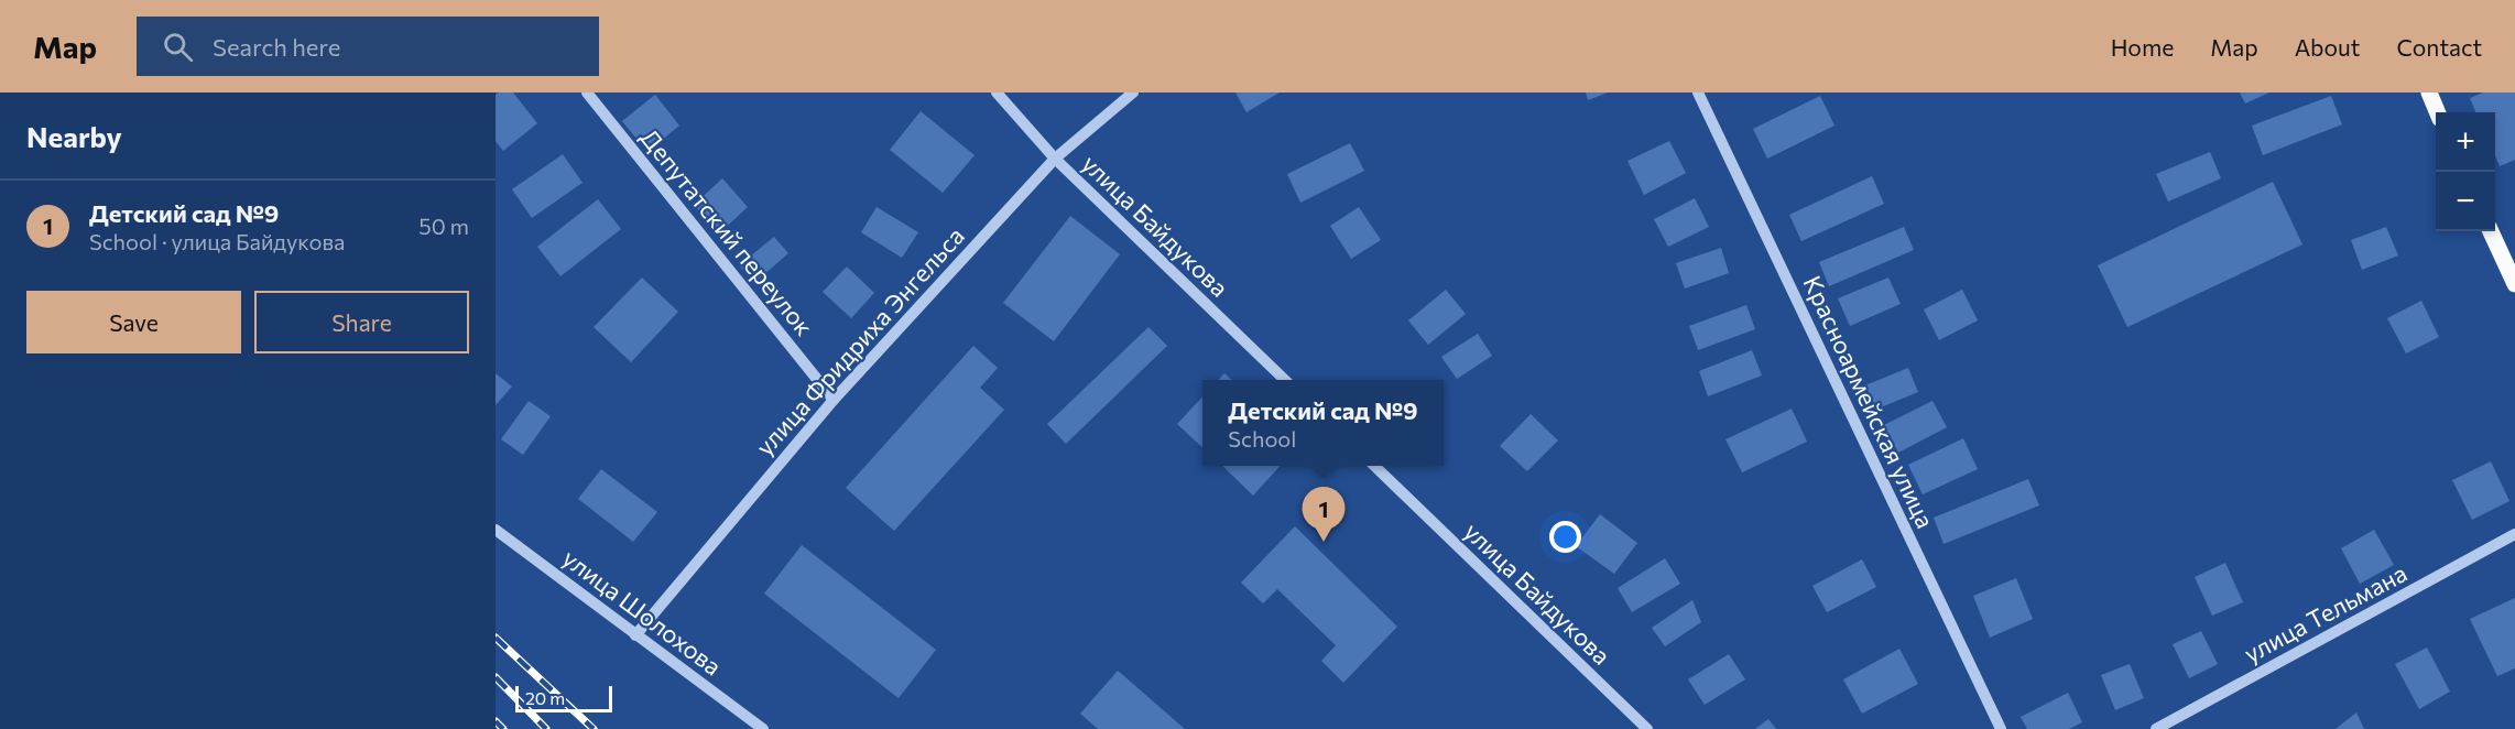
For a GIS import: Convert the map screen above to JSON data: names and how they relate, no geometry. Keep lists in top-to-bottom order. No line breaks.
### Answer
{"streets":{"street":["улица Байдукова","Депутатский переулок","улица Фридриха Энгельса","Красноармейская улица","улица Шолохова","улица Тельмана"]},"crossings":[["улица Байдукова","улица Фридриха Энгельса"],["Депутатский переулок","улица Фридриха Энгельса"],["улица Фридриха Энгельса","улица Шолохова"]],"scale_bar":"20 m","page":{"header":"Map","search":"Search here","nav":["Home","Map","About","Contact"],"heading":"Nearby","map_buttons":["+","−"],"list":[{"mark":"1","name":"Детский сад №9","note":"School · улица Байдукова","value":"50 m"}],"buttons":["Save","Share"],"popup":["Детский сад №9","School"],"pins":"1","scale":"20 m"}}
